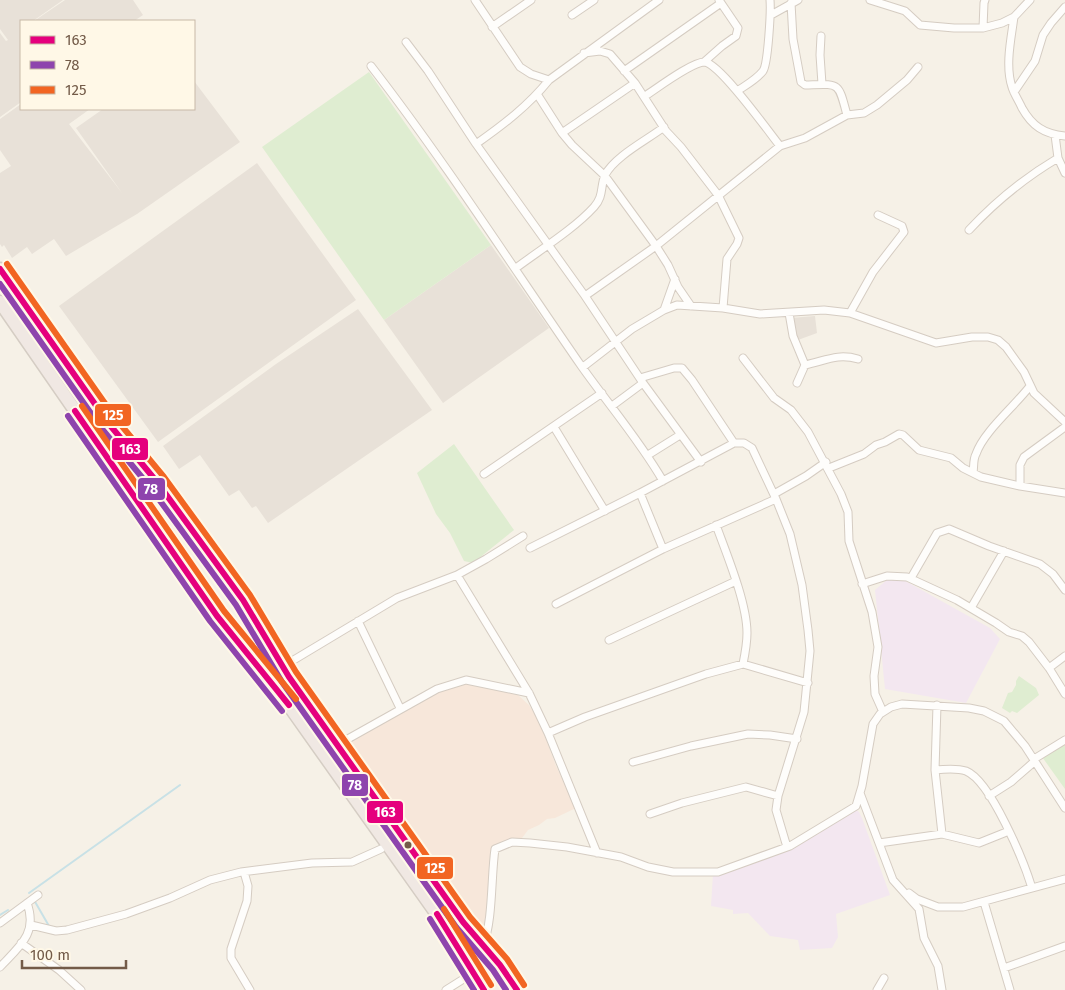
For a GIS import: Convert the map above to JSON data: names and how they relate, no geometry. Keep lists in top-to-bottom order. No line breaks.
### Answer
{"lines":["transit line 125","transit line 163","transit line 78"],"legend":["163","78","125"],"scale_bar":"100 m"}
